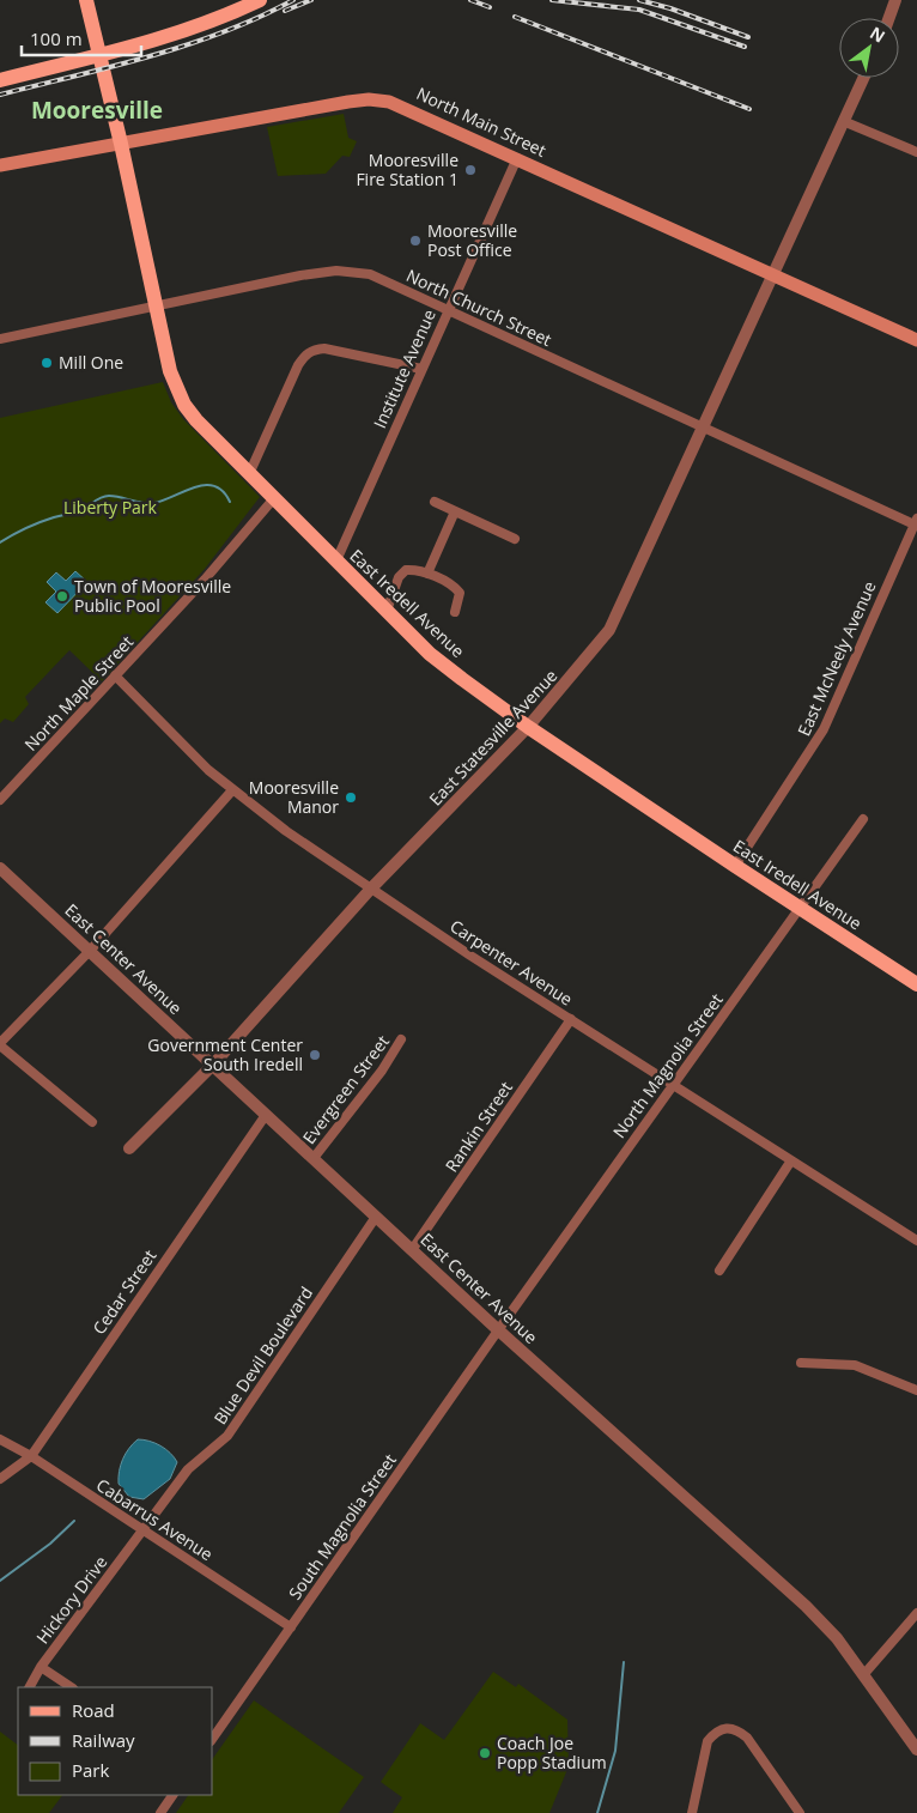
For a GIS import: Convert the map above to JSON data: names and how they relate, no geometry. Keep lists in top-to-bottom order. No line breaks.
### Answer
{"streets":{"main road":["North Main Street","East Iredell Avenue"],"street":["North Church Street","Institute Avenue","East McNeely Avenue","North Maple Street","East Statesville Avenue","East Center Avenue","Carpenter Avenue","North Magnolia Street","Evergreen Street","Rankin Street","Cedar Street","Blue Devil Boulevard","Cabarrus Avenue","South Magnolia Street","Hickory Drive"]},"crossings":[["North Main Street","Institute Avenue"],["North Main Street","East Iredell Avenue"],["North Main Street","East Statesville Avenue"],["North Church Street","Institute Avenue"],["North Church Street","East Iredell Avenue"],["North Church Street","East McNeely Avenue"],["North Church Street","East Statesville Avenue"],["Institute Avenue","East Iredell Avenue"],["East Iredell Avenue","East McNeely Avenue"],["East Iredell Avenue","North Maple Street"],["East Iredell Avenue","East Statesville Avenue"],["East Iredell Avenue","North Magnolia Street"],["North Maple Street","Carpenter Avenue"],["East Statesville Avenue","East Center Avenue"],["East Statesville Avenue","Carpenter Avenue"],["East Center Avenue","North Magnolia Street"],["East Center Avenue","Evergreen Street"],["East Center Avenue","Rankin Street"],["East Center Avenue","Cedar Street"],["East Center Avenue","Blue Devil Boulevard"],["East Center Avenue","South Magnolia Street"],["Carpenter Avenue","North Magnolia Street"],["Carpenter Avenue","Rankin Street"],["North Magnolia Street","South Magnolia Street"],["Cedar Street","Cabarrus Avenue"],["Blue Devil Boulevard","Cabarrus Avenue"],["Blue Devil Boulevard","Hickory Drive"],["Cabarrus Avenue","South Magnolia Street"],["Cabarrus Avenue","Hickory Drive"]],"districts":["Mooresville"],"parks":["Liberty Park"],"places":["Mooresville Fire Station 1","Mooresville Post Office","Mill One","Town of Mooresville Public Pool","Mooresville Manor","Government Center South Iredell","Coach Joe Popp Stadium"],"legend":["Road","Railway","Park"],"scale_bar":"100 m","north":"top right"}
